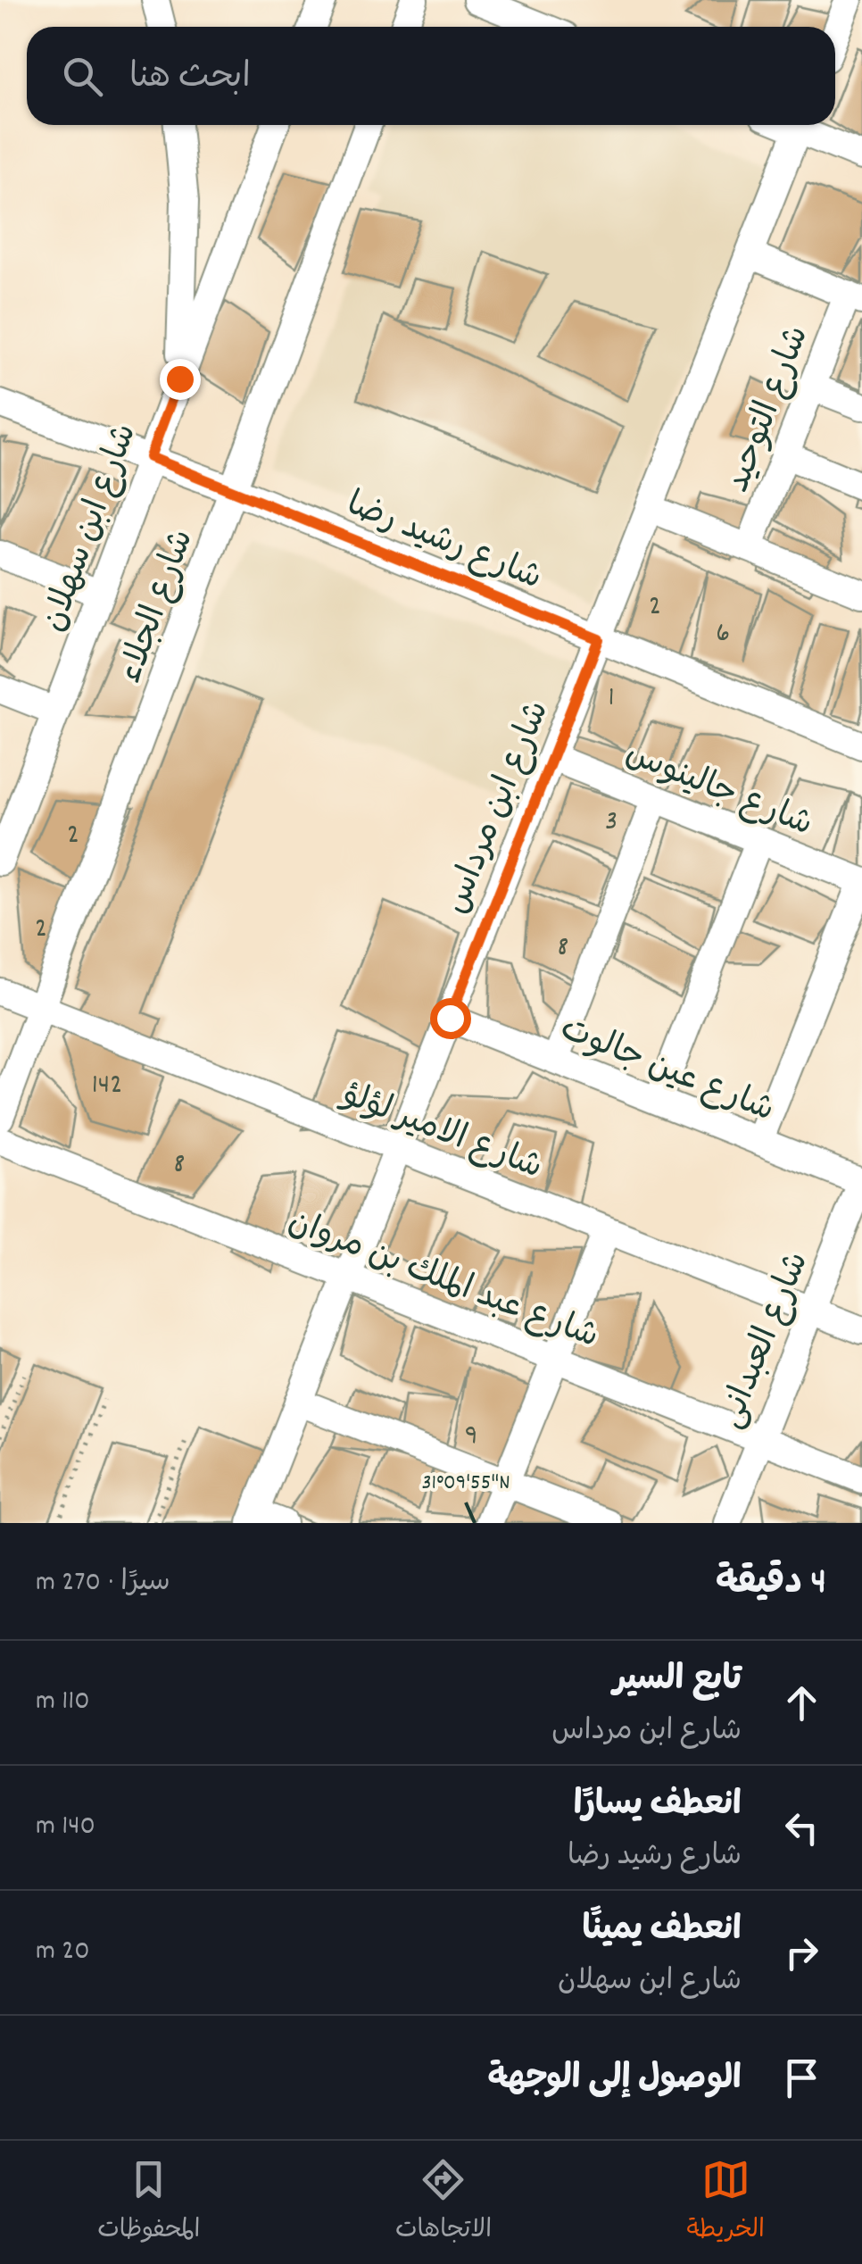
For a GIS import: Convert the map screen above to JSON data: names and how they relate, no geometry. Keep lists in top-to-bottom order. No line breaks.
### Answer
{"streets":{"street":["شارع التوحيد","شارع ابن سهلان","شارع رشيد رضا","شارع الجلاء","شارع جالينوس","شارع ابن مرداس","شارع عين جالوت","شارع الامير لؤلؤ","شارع عبد الملك بن مروان","شارع العبدانى"]},"crossings":[["شارع ابن سهلان","شارع رشيد رضا"],["شارع رشيد رضا","شارع الجلاء"],["شارع رشيد رضا","شارع ابن مرداس"],["شارع الجلاء","شارع الامير لؤلؤ"],["شارع جالينوس","شارع ابن مرداس"],["شارع ابن مرداس","شارع عين جالوت"],["شارع ابن مرداس","شارع الامير لؤلؤ"],["شارع ابن مرداس","شارع عبد الملك بن مروان"],["شارع عين جالوت","شارع العبدانى"],["شارع الامير لؤلؤ","شارع العبدانى"],["شارع عبد الملك بن مروان","شارع العبدانى"]],"house_numbers":["2","6","1","3","2","2","8","142","8","9"],"page":{"search":"ابحث هنا","heading":["4 دقيقة","سيرًا · 270 m"],"list":[["تابع السير","شارع ابن مرداس","110 m"],["انعطف يسارًا","شارع رشيد رضا","140 m"],["انعطف يمينًا","شارع ابن سهلان","20 m"],"الوصول إلى الوجهة"],"nav":["الخريطة","الاتجاهات","المحفوظات"]},"coordinates":["31°09'55\"N"]}
